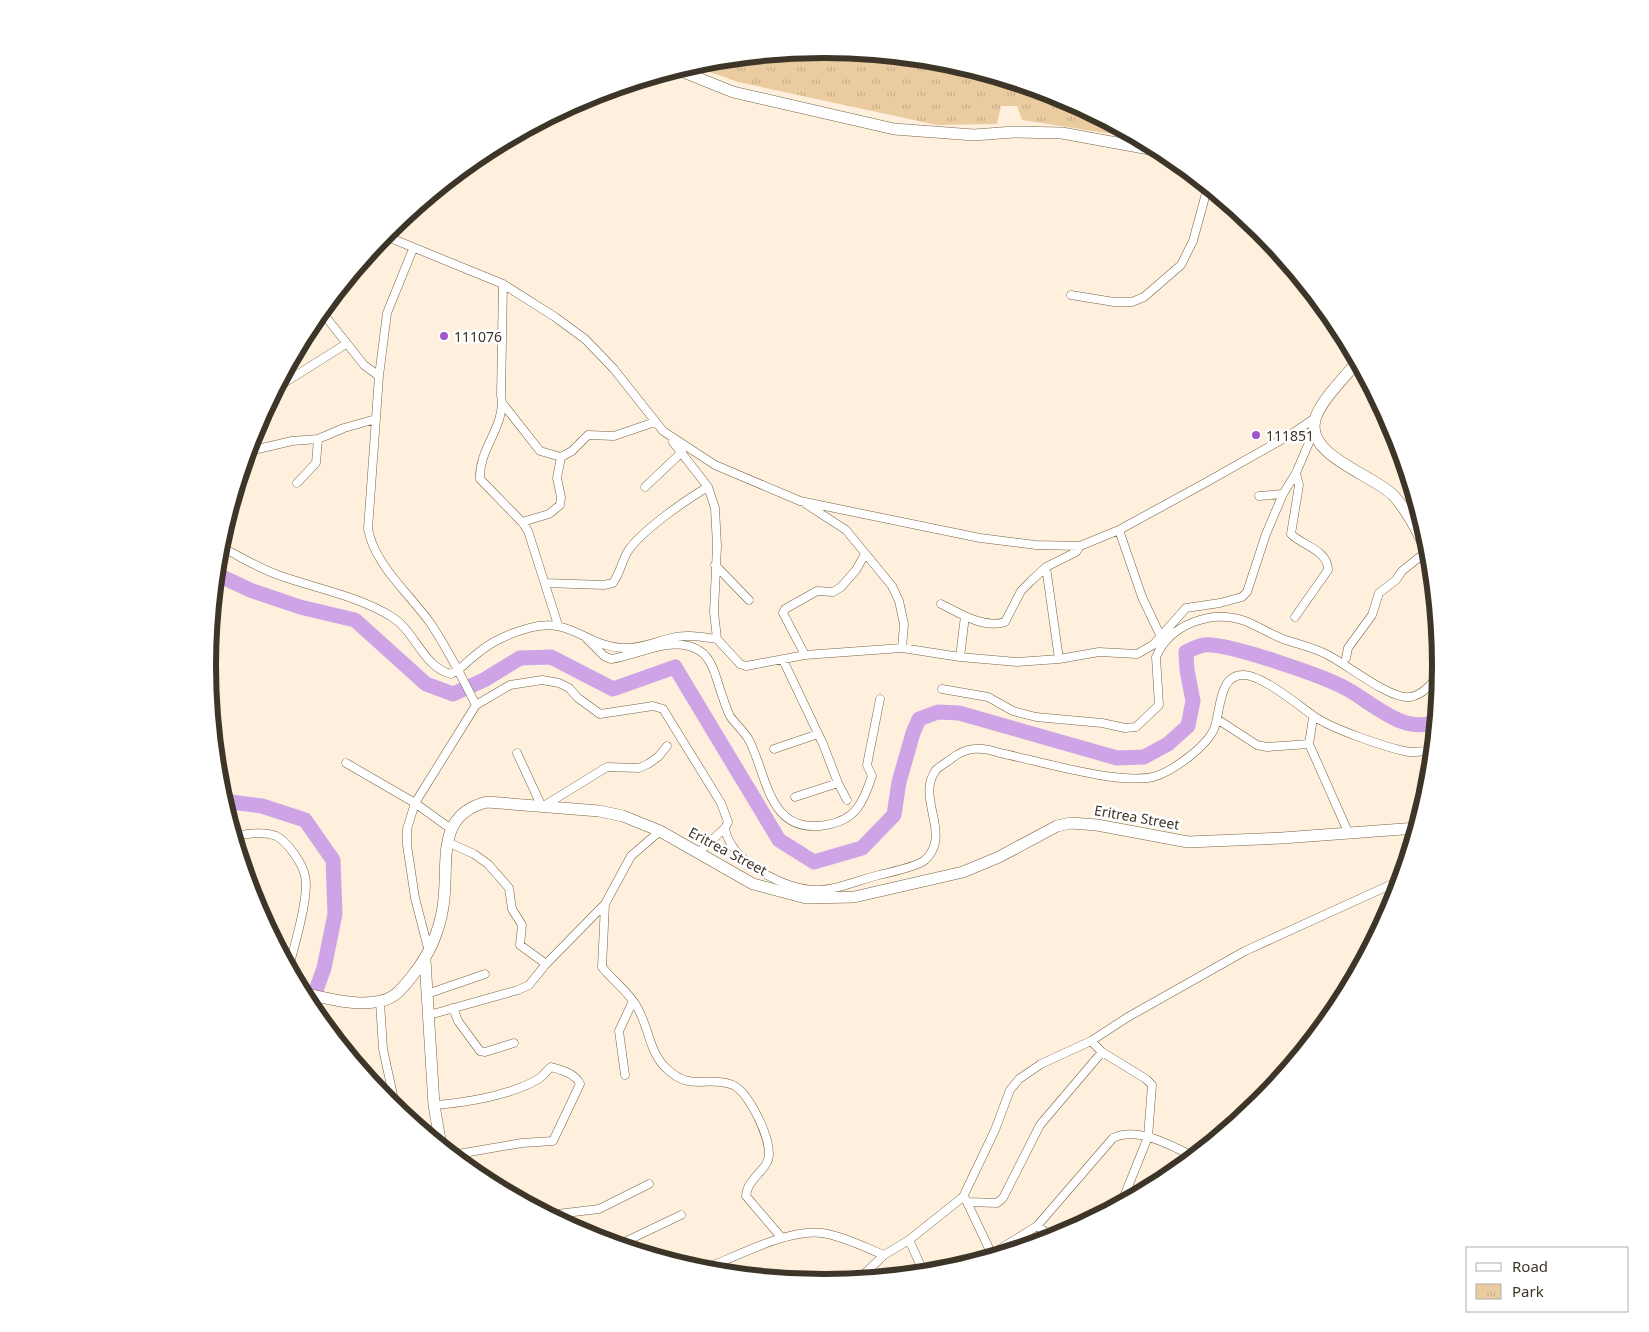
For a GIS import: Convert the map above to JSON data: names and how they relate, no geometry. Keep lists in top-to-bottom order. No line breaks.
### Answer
{"streets":{"main road":["Eritrea Street"]},"places":["111076","111851"],"legend":["Road","Park"]}
